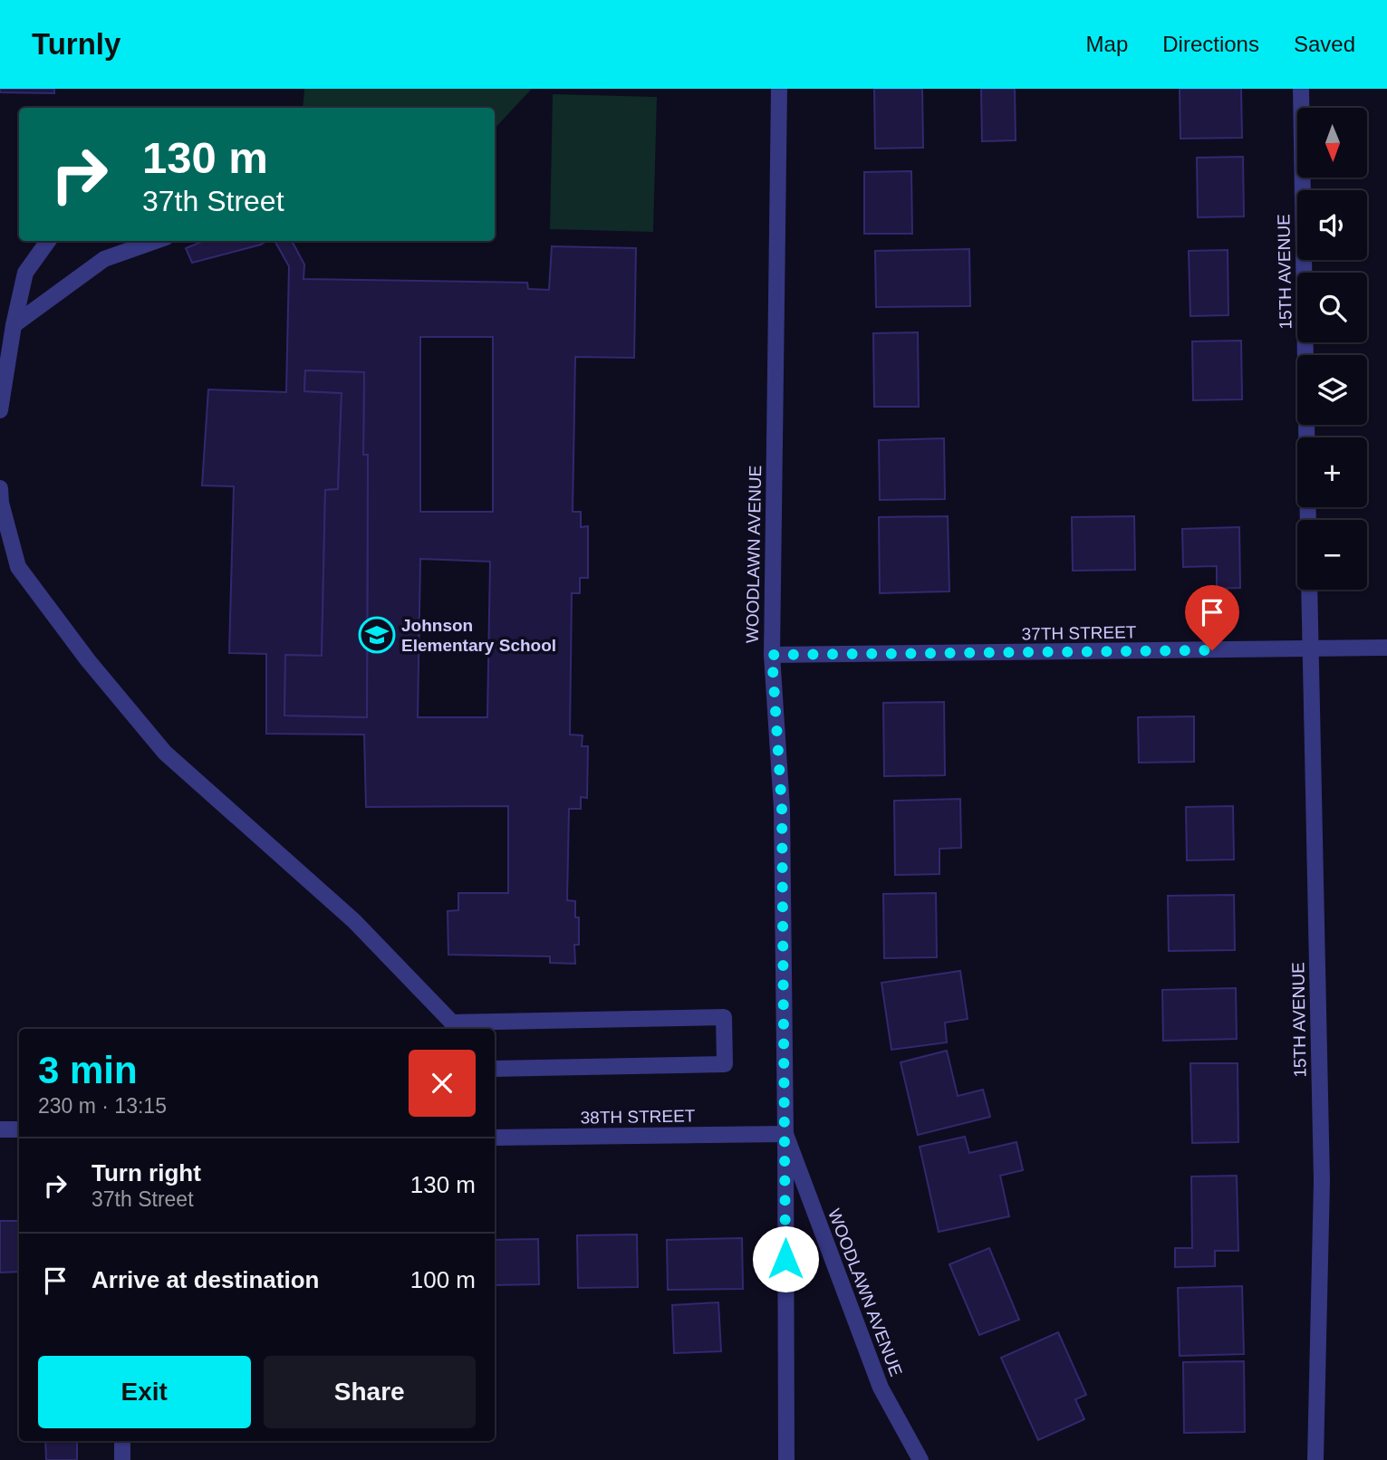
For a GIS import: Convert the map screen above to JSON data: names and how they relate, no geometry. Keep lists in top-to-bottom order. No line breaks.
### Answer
{"streets":{"street":["15TH AVENUE","WOODLAWN AVENUE","37TH STREET","38TH STREET"]},"crossings":[["15TH AVENUE","37TH STREET"],["WOODLAWN AVENUE","37TH STREET"],["WOODLAWN AVENUE","38TH STREET"]],"places":{"school or university":["Johnson Elementary School"]},"north":"bottom","page":{"header":"Turnly","nav":["Map","Directions","Saved"],"map_buttons":["+","−"],"turn":["130 m","37th Street"],"heading":["3 min","230 m · 13:15"],"list":[{"name":"Turn right","note":"37th Street","value":"130 m"},{"name":"Arrive at destination","value":"100 m"}],"buttons":["Exit","Share"]}}
